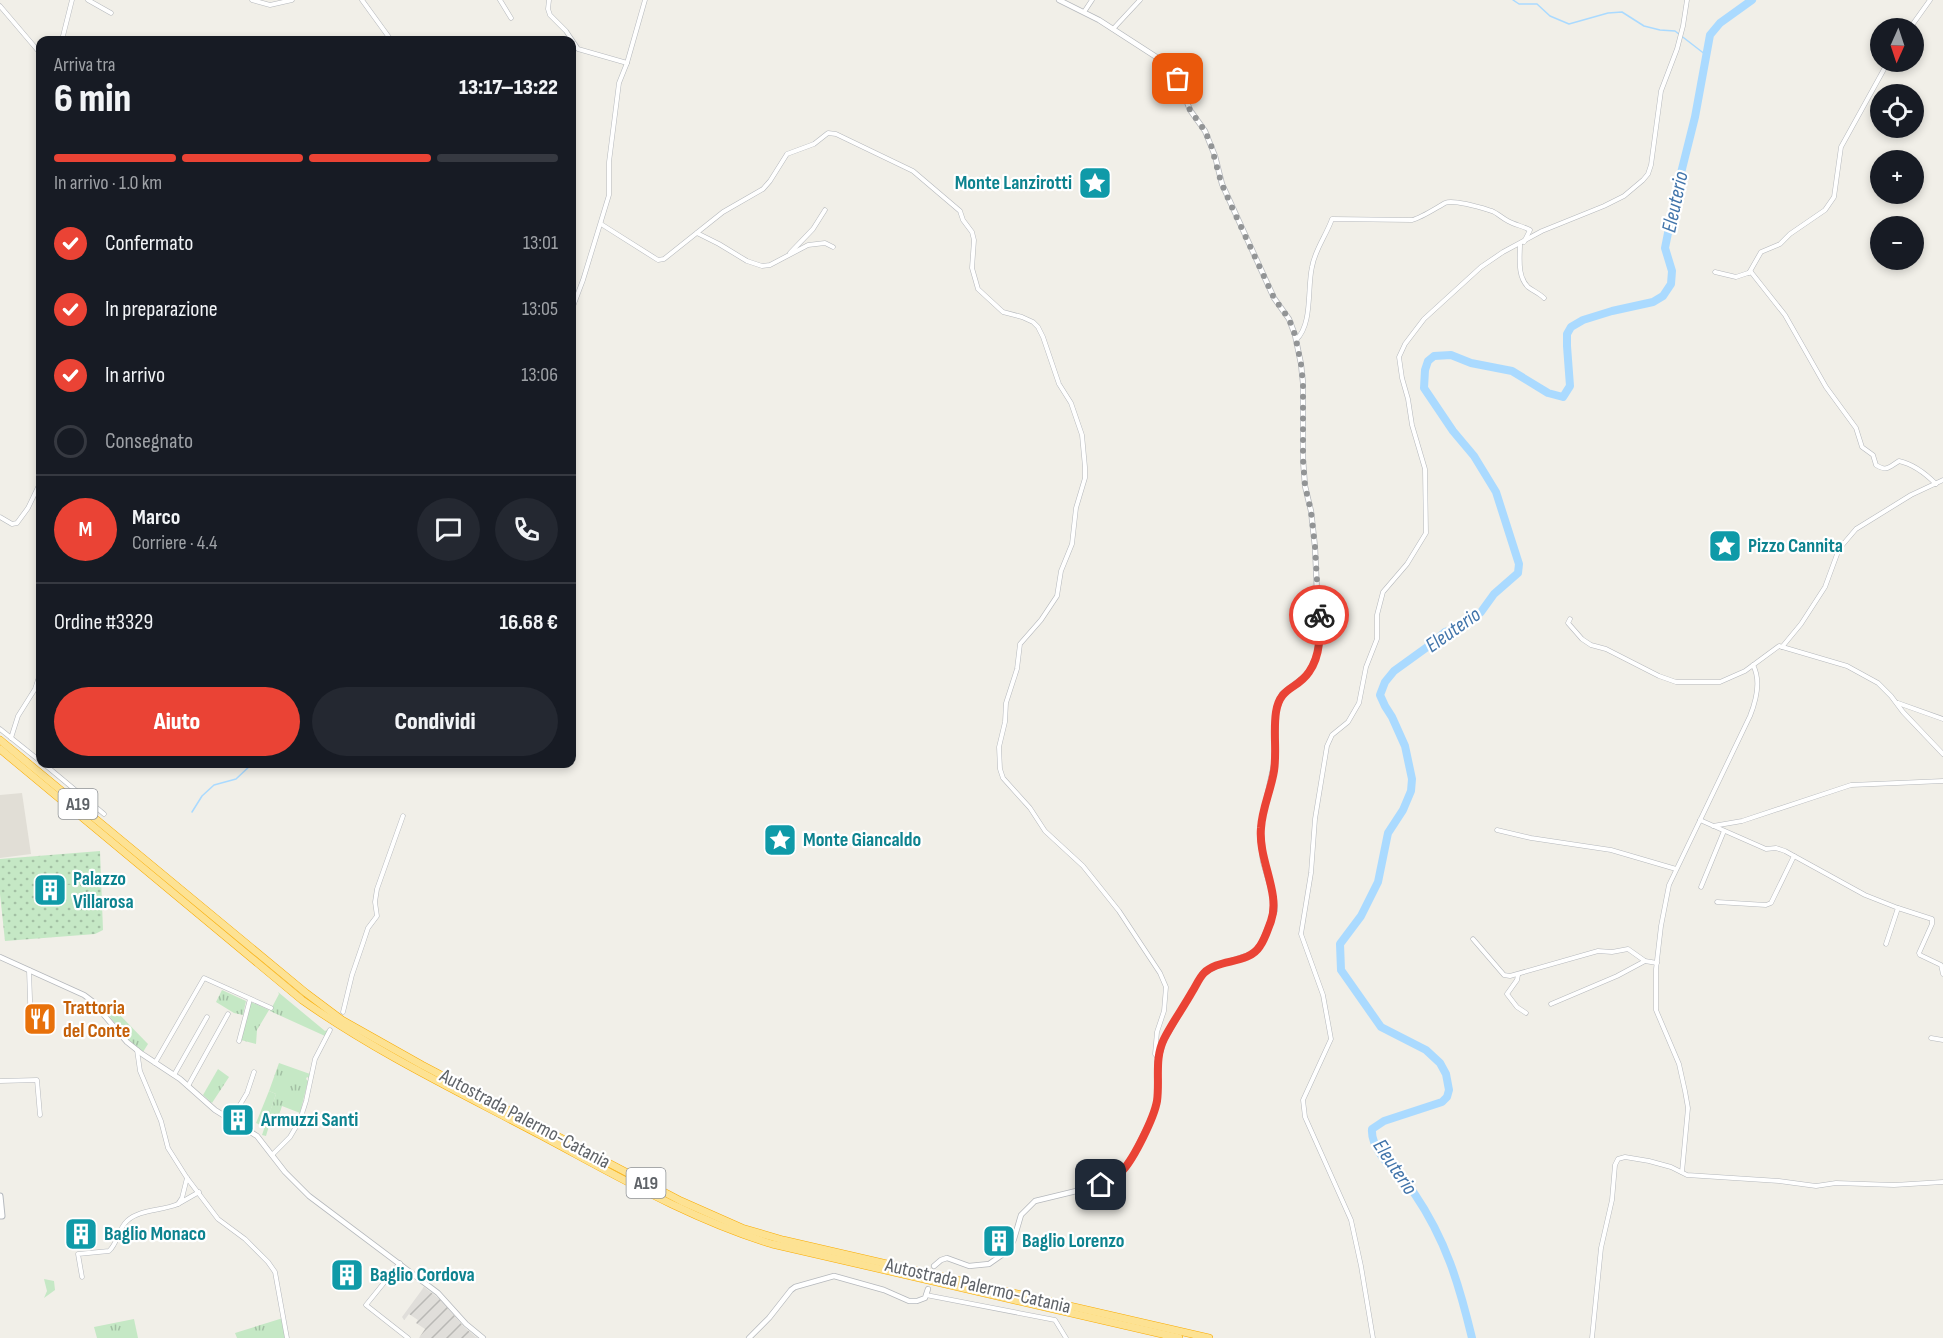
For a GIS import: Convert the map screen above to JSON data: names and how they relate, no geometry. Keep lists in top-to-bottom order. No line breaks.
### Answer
{"streets":{"highway":["A19","Autostrada Palermo-Catania"]},"water":["Eleuterio"],"places":{"place":["Monte Lanzirotti","Pizzo Cannita","Monte Giancaldo"],"building":["Palazzo Villarosa","Armuzzi Santi","Baglio Monaco","Baglio Lorenzo","Baglio Cordova"],"restaurant":["Trattoria del Conte"]},"north":"bottom","page":{"map_buttons":["+","−"],"heading":["6 min","Arriva tra","13:17–13:22"],"panel":["Marco","Corriere · 4.4","Ordine #3329","16.68 €"],"bar":"In arrivo · 1.0 km","list":[["Confermato","13:01"],["In preparazione","13:05"],["In arrivo","13:06"],"Consegnato"],"round":"M","buttons":["Aiuto","Condividi"]}}
